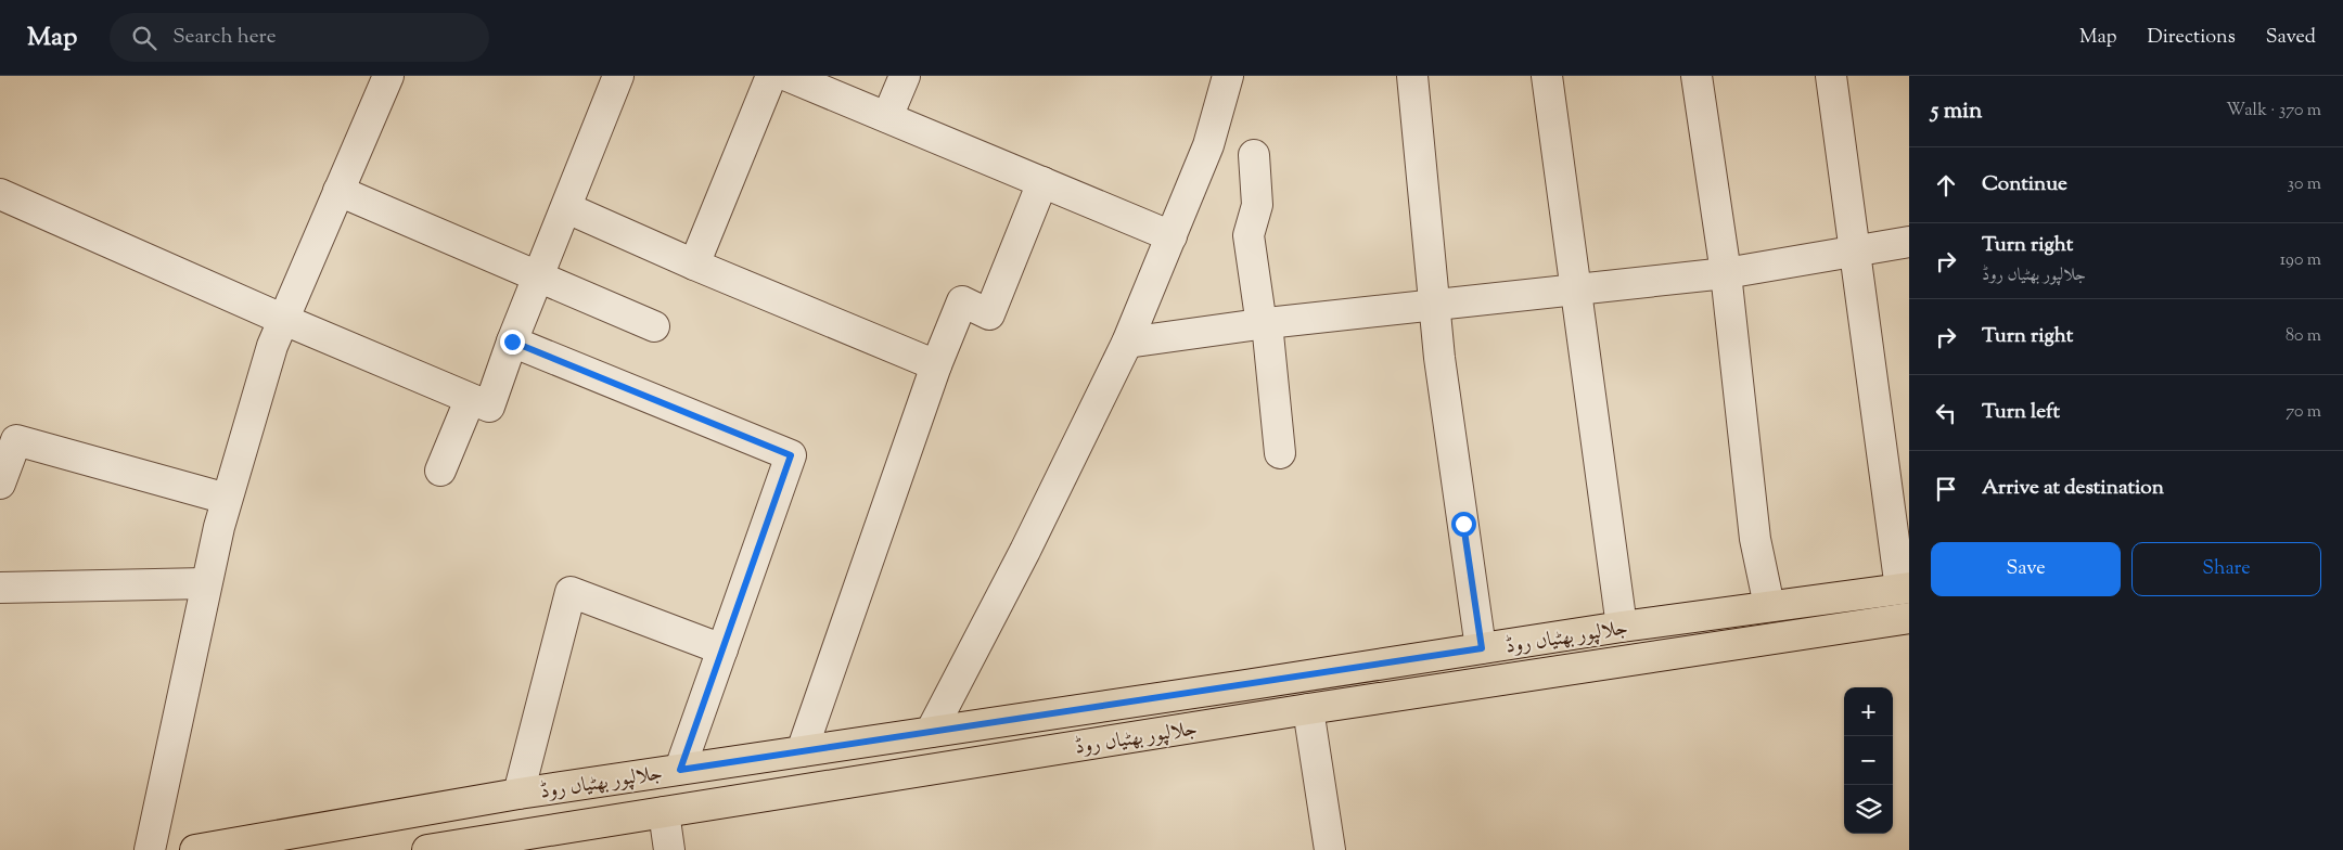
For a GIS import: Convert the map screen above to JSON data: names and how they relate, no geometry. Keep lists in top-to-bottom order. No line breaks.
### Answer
{"streets":{"main road":["جلالپور بھٹیاں روڈ"]},"page":{"header":"Map","search":"Search here","nav":["Map","Directions","Saved"],"heading":["5 min","Walk · 370 m"],"list":[["Continue","30 m"],["Turn right","جلالپور بھٹیاں روڈ","190 m"],["Turn right","80 m"],["Turn left","70 m"],"Arrive at destination"],"buttons":["Save","Share"],"map_buttons":["+","−"]}}
